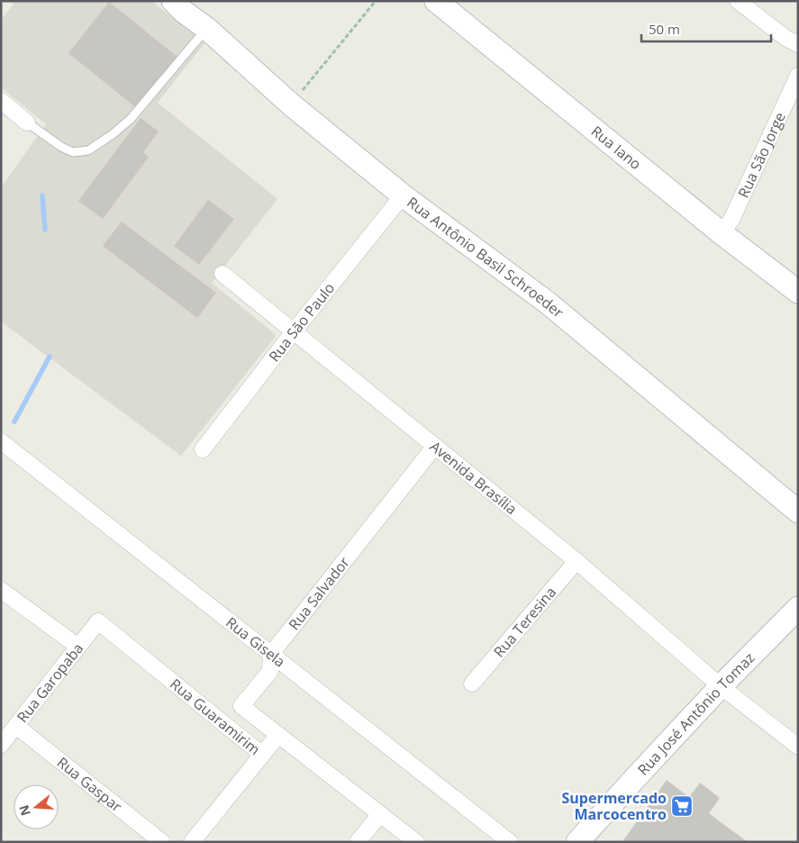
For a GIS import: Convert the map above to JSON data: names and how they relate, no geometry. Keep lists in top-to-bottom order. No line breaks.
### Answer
{"streets":{"street":["Rua Iano","Rua São Jorge","Rua Antônio Basil Schroeder","Rua São Paulo","Avenida Brasília","Rua Salvador","Rua Teresina","Rua Gisela","Rua Garopaba","Rua José Antônio Tomaz","Rua Guaramirim","Rua Gaspar"]},"crossings":[["Rua Iano","Rua São Jorge"],["Rua Antônio Basil Schroeder","Rua São Paulo"],["Rua São Paulo","Avenida Brasília"],["Avenida Brasília","Rua Salvador"],["Avenida Brasília","Rua Teresina"],["Avenida Brasília","Rua José Antônio Tomaz"],["Rua Salvador","Rua Gisela"],["Rua Salvador","Rua Guaramirim"],["Rua Garopaba","Rua Guaramirim"],["Rua Garopaba","Rua Gaspar"]],"places":{"supermarket":["Supermercado Marcocentro"]},"scale_bar":"50 m","north":"left"}
